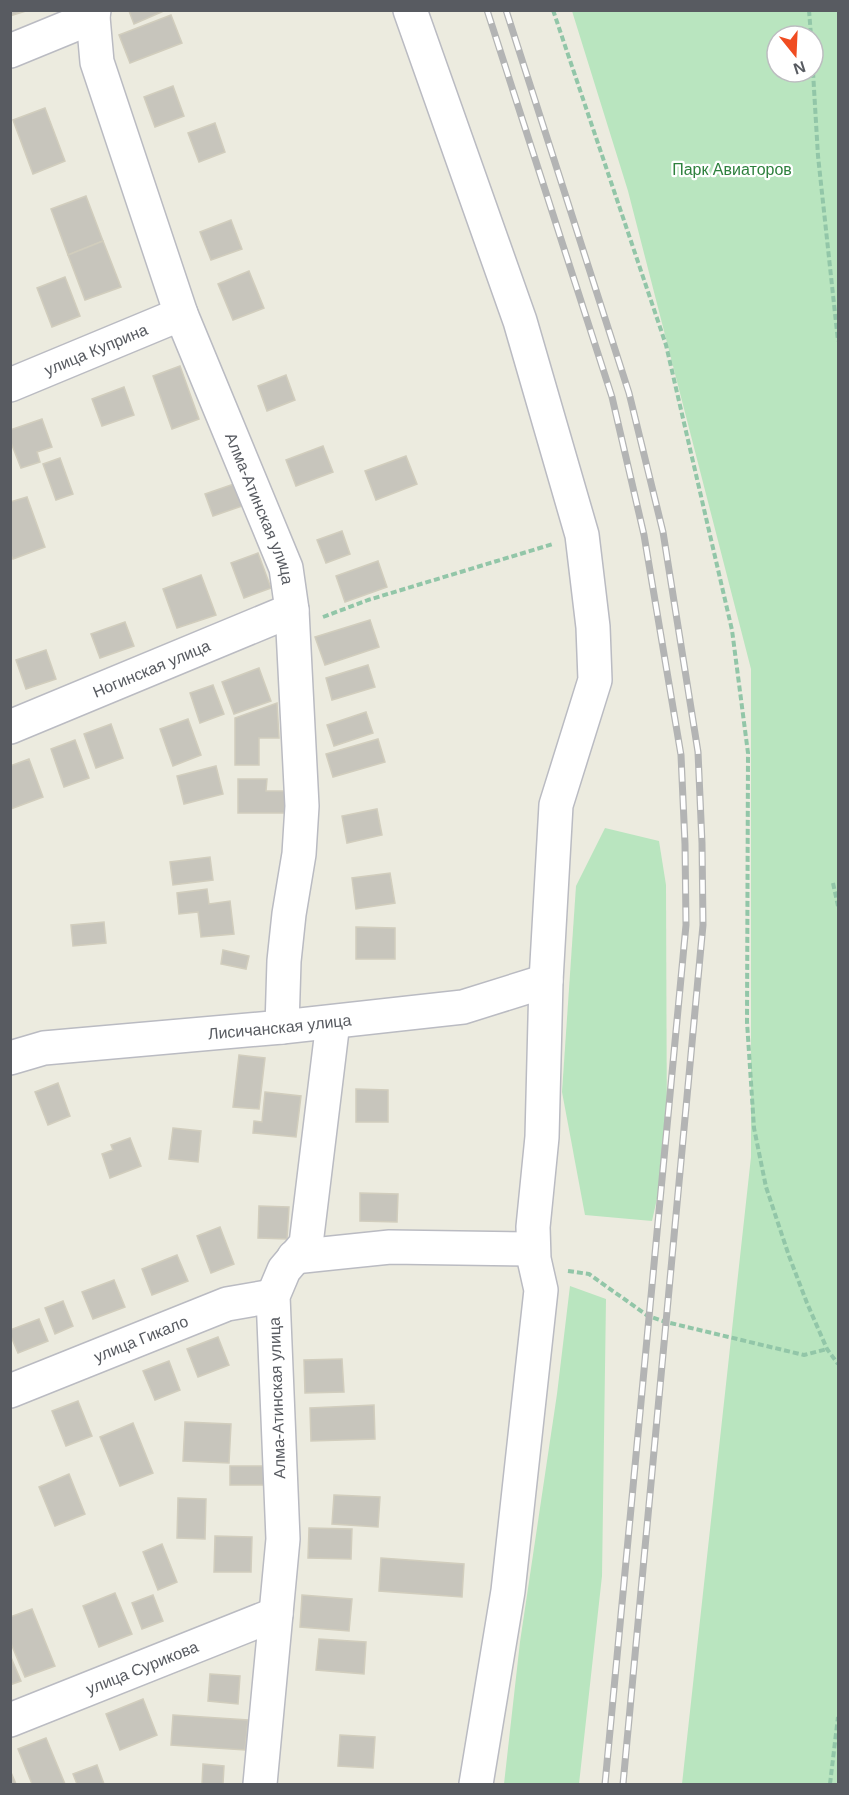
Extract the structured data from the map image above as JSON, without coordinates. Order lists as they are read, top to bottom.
{
  "streets": {
    "street": [
      "улица Куприна",
      "Алма-Атинская улица",
      "Ногинская улица",
      "Лисичанская улица",
      "улица Гикало",
      "улица Сурикова"
    ]
  },
  "crossings": [
    ["улица Куприна", "Алма-Атинская улица"],
    ["Алма-Атинская улица", "Ногинская улица"],
    ["Алма-Атинская улица", "Лисичанская улица"],
    ["Алма-Атинская улица", "улица Гикало"],
    ["Алма-Атинская улица", "улица Сурикова"]
  ],
  "parks": ["Парк Авиаторов"],
  "north": "bottom"
}
